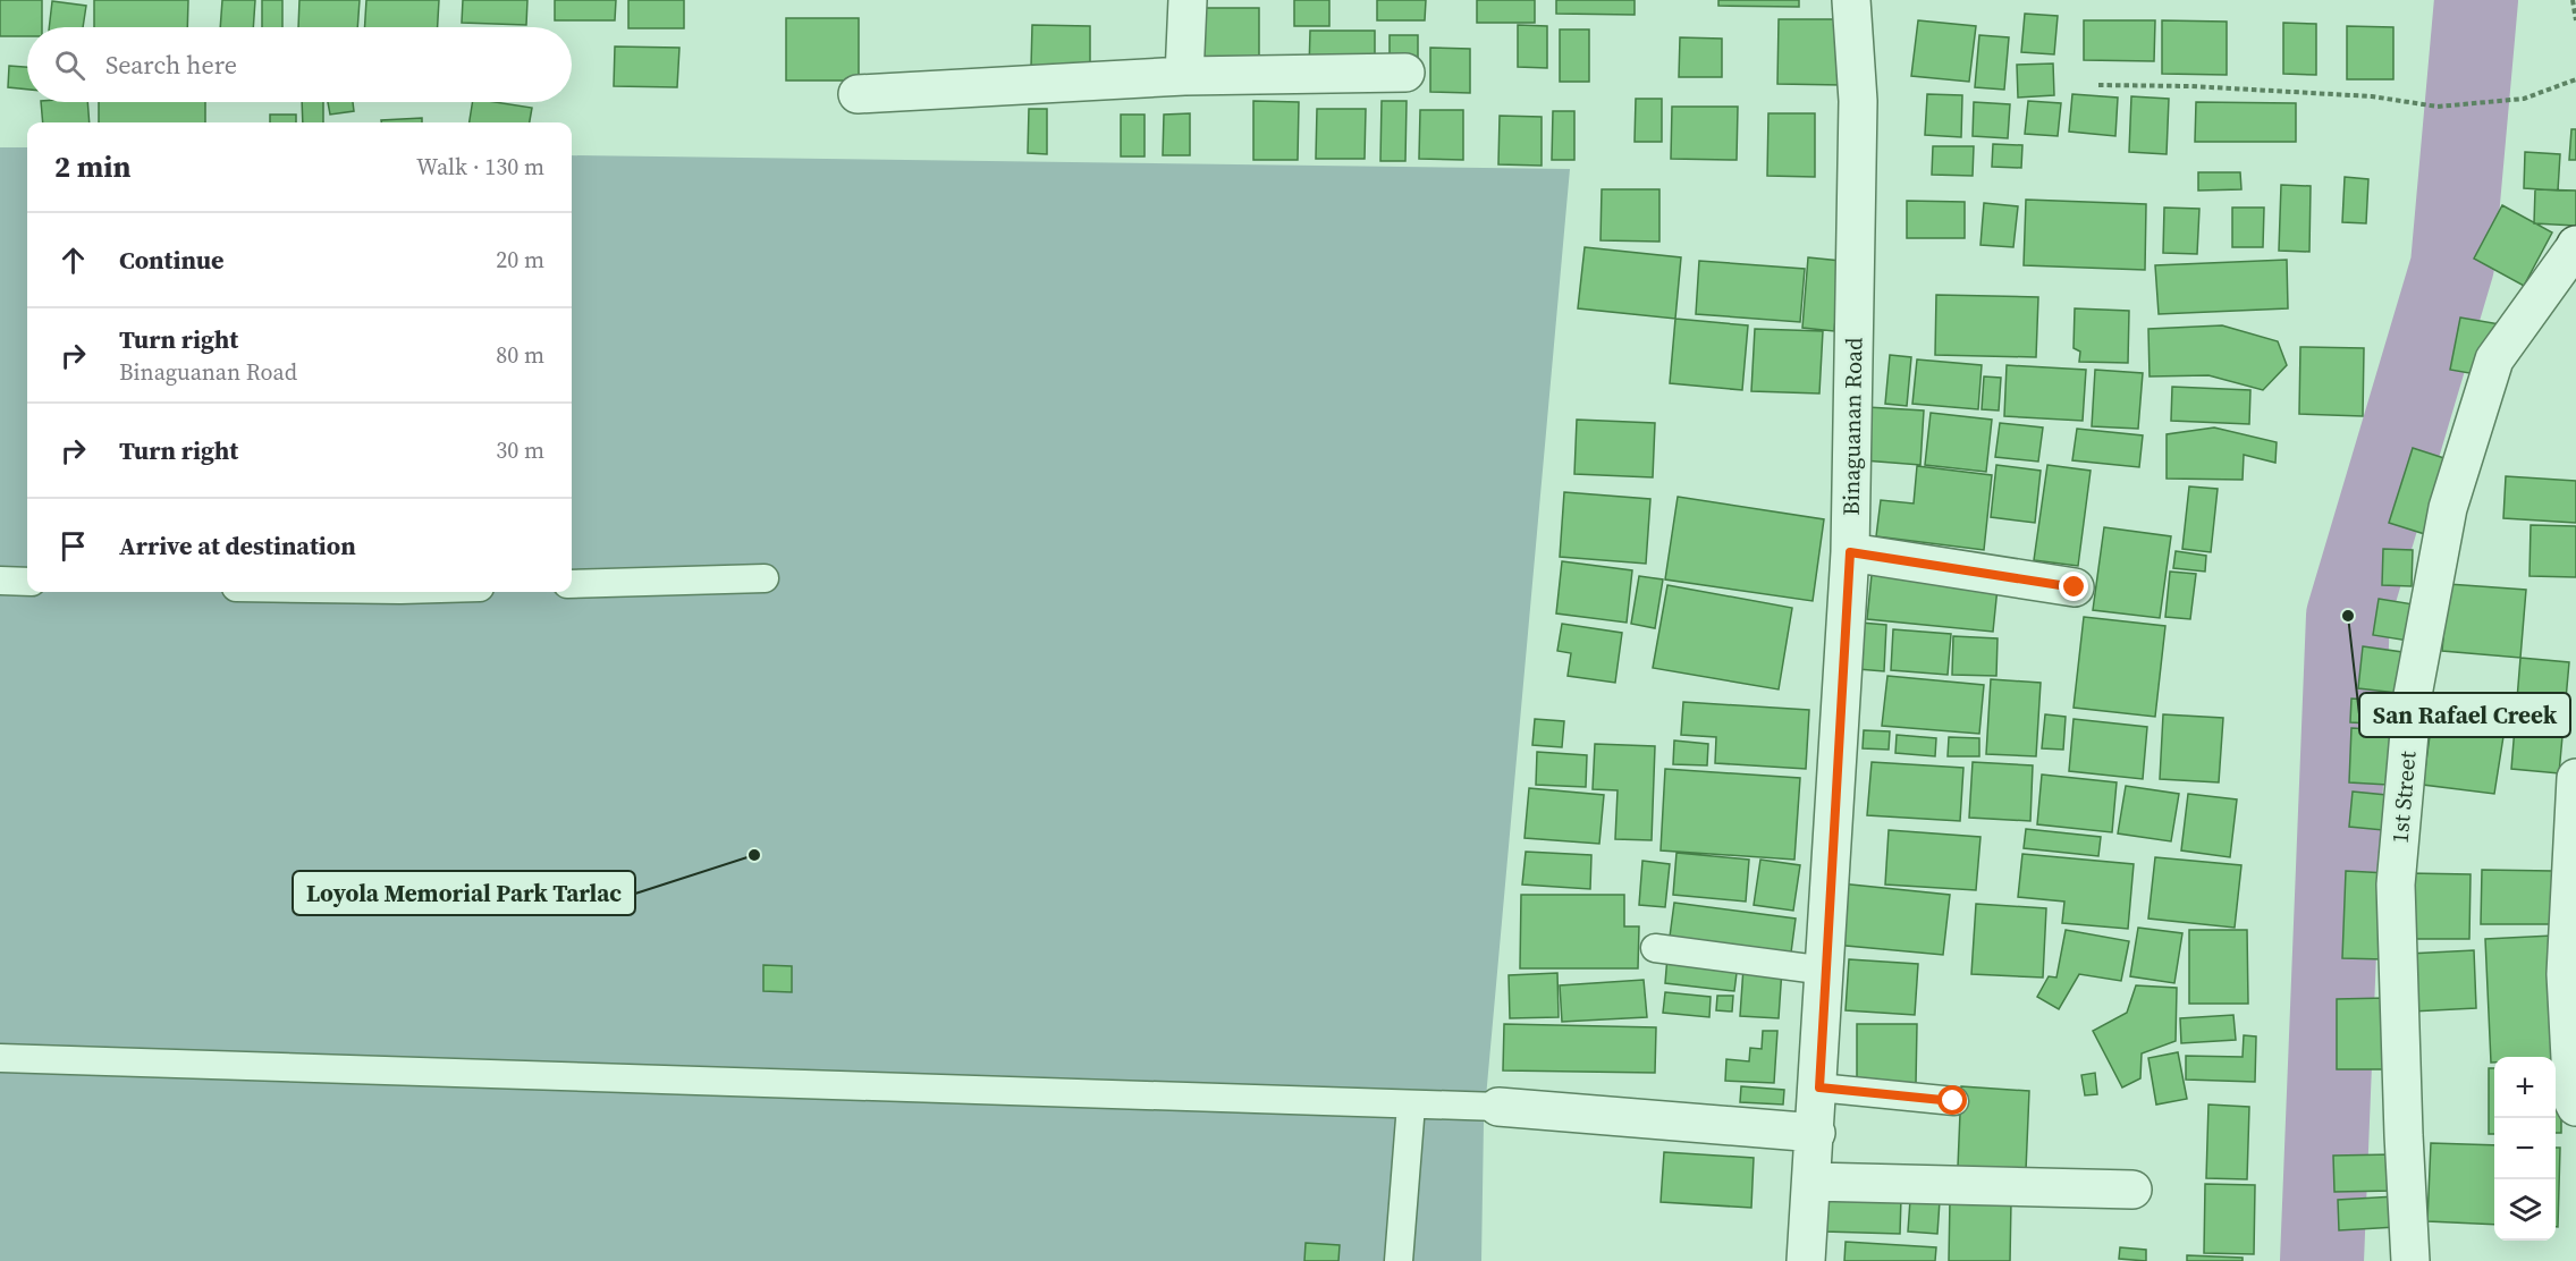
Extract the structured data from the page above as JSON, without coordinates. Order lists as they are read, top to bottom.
{
  "streets": {
    "street": ["Binaguanan Road", "1st Street"]
  },
  "places": ["San Rafael Creek", "Loyola Memorial Park Tarlac"],
  "page": {
    "search": "Search here",
    "heading": ["2 min", "Walk · 130 m"],
    "list": [
      ["Continue", "20 m"],
      ["Turn right", "Binaguanan Road", "80 m"],
      ["Turn right", "30 m"],
      "Arrive at destination"
    ],
    "map_buttons": ["+", "−"]
  }
}
